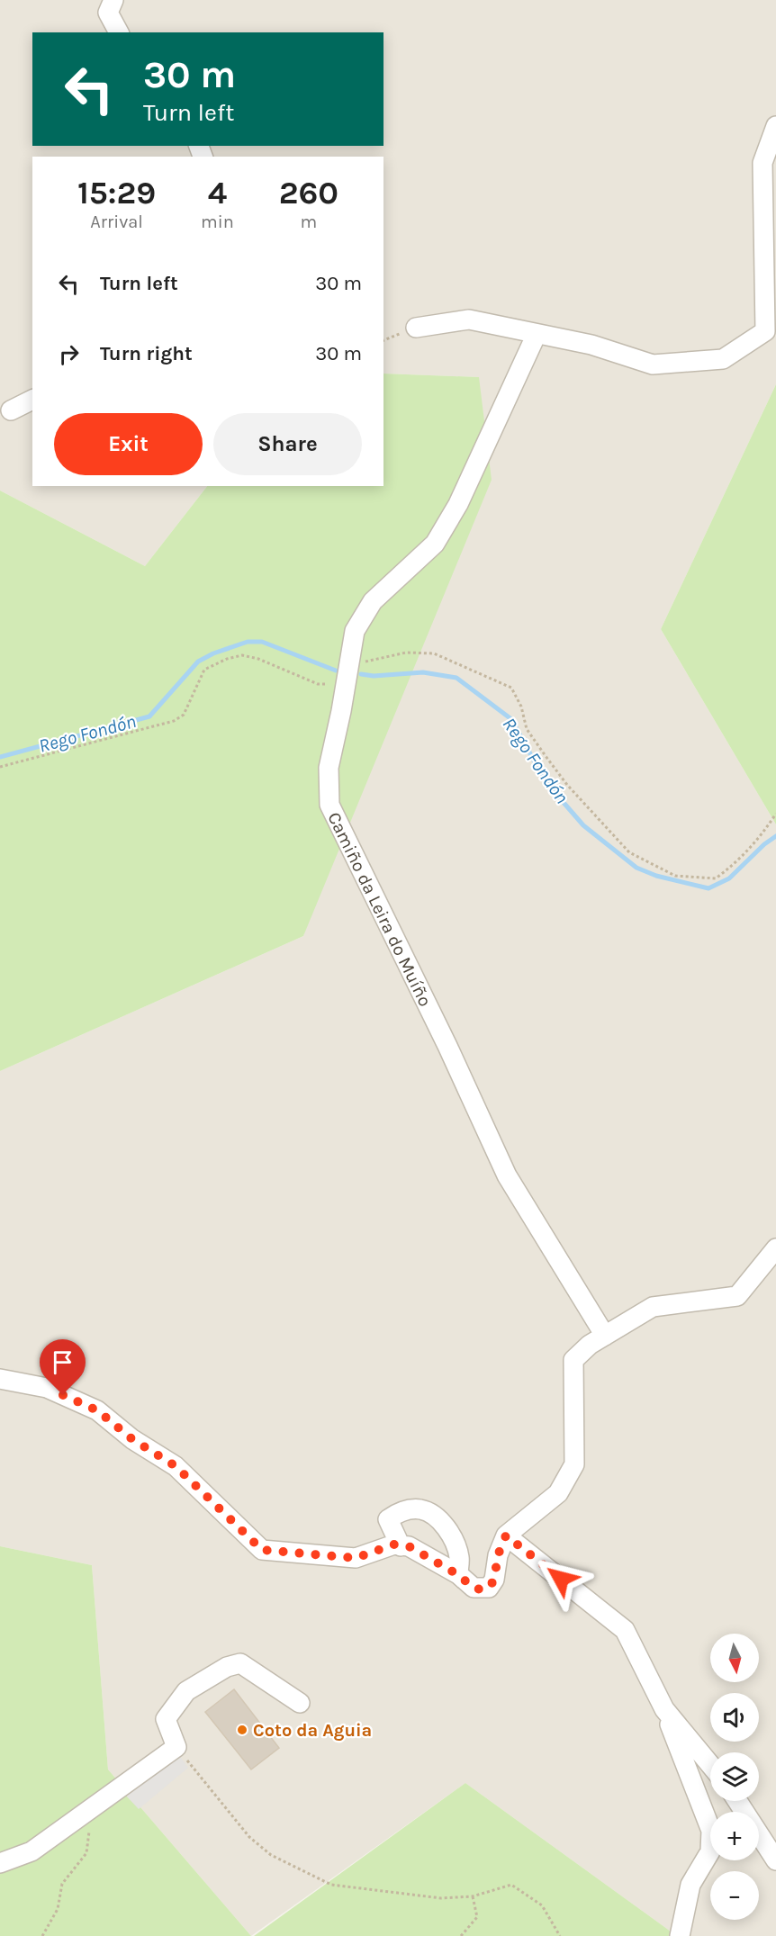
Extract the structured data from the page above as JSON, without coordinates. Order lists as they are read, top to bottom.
{
  "streets": {
    "street": ["Camiño da Leira do Muíño"]
  },
  "water": ["Rego Fondón"],
  "places": ["Coto da Aguia"],
  "north": "bottom",
  "page": {
    "turn": ["30 m", "Turn left"],
    "eta": [
      "15:29",
      "Arrival",
      "4",
      "min",
      "260",
      "m"
    ],
    "list": [
      {
        "name": "Turn left",
        "value": "30 m"
      },
      {
        "name": "Turn right",
        "value": "30 m"
      }
    ],
    "buttons": ["Exit", "Share"],
    "map_buttons": ["+", "−"]
  }
}
